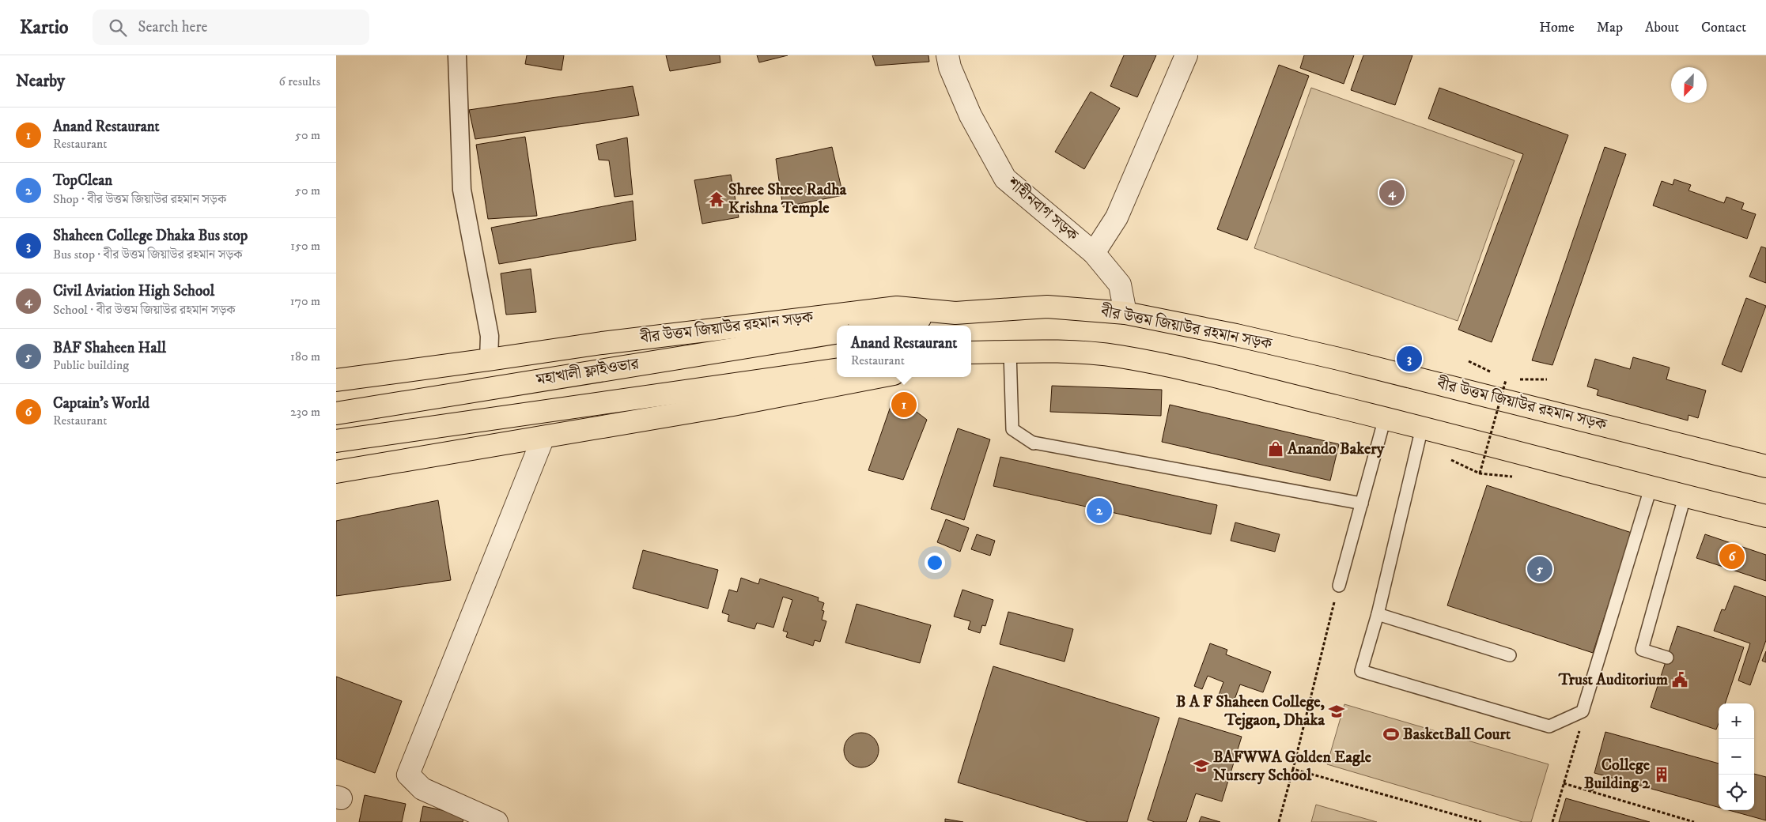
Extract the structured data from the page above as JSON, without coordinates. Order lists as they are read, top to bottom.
{
  "streets": {
    "highway": ["বীর উত্তম জিয়াউর রহমান সড়ক", "মহাখালী ফ্লাইওভার"],
    "street": ["শাহীনবাগ সড়ক"]
  },
  "crossings": [
    ["শাহীনবাগ সড়ক", "বীর উত্তম জিয়াউর রহমান সড়ক"]
  ],
  "places": {
    "temple": ["Shree Shree Radha Krishna Temple"],
    "shop": ["Anando Bakery"],
    "public building": ["Trust Auditorium"],
    "school or university": ["B A F Shaheen College, Tejgaon, Dhaka", "BAFWWA Golden Eagle Nursery School"],
    "sports": ["BasketBall Court"],
    "building": ["College Building 2"]
  },
  "north": "bottom left",
  "page": {
    "header": "Kartio",
    "search": "Search here",
    "nav": [
      "Home",
      "Map",
      "About",
      "Contact"
    ],
    "heading": ["Nearby", "6 results"],
    "list": [
      {
        "mark": "1",
        "name": "Anand Restaurant",
        "note": "Restaurant",
        "value": "50 m"
      },
      {
        "mark": "2",
        "name": "TopClean",
        "note": "Shop · বীর উত্তম জিয়াউর রহমান সড়ক",
        "value": "50 m"
      },
      {
        "mark": "3",
        "name": "Shaheen College Dhaka Bus stop",
        "note": "Bus stop · বীর উত্তম জিয়াউর রহমান সড়ক",
        "value": "150 m"
      },
      {
        "mark": "4",
        "name": "Civil Aviation High School",
        "note": "School · বীর উত্তম জিয়াউর রহমান সড়ক",
        "value": "170 m"
      },
      {
        "mark": "5",
        "name": "BAF Shaheen Hall",
        "note": "Public building",
        "value": "180 m"
      },
      {
        "mark": "6",
        "name": "Captain's World",
        "note": "Restaurant",
        "value": "230 m"
      }
    ],
    "pins": [
      "4",
      "3",
      "1",
      "2",
      "6",
      "5"
    ],
    "popup": ["Anand Restaurant", "Restaurant"],
    "map_buttons": ["+", "−"]
  }
}
